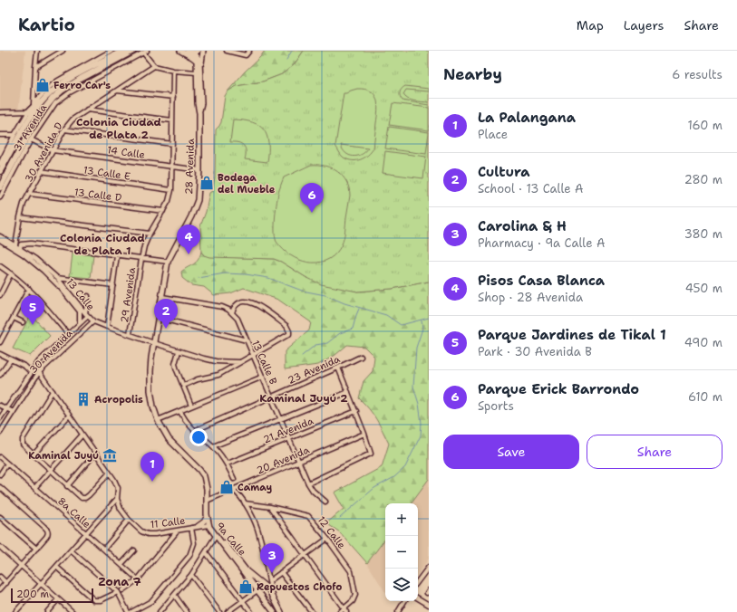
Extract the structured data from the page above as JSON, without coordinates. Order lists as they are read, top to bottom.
{
  "streets": {
    "main road": ["28 Avenida", "9a Calle"],
    "street": [
      "31 Avenida",
      "30 Avenida D",
      "14 Calle",
      "13 Calle E",
      "13 Calle D",
      "13 Calle",
      "29 Avenida",
      "30 Avenida",
      "13 Calle B",
      "23 Avenida",
      "21 Avenida",
      "20 Avenida",
      "8a Calle",
      "11 Calle",
      "12 Calle"
    ]
  },
  "crossings": [
    ["31 Avenida", "14 Calle"],
    ["30 Avenida D", "14 Calle"],
    ["30 Avenida D", "13 Calle E"],
    ["30 Avenida D", "13 Calle D"],
    ["30 Avenida D", "13 Calle"],
    ["14 Calle", "28 Avenida"],
    ["14 Calle", "29 Avenida"],
    ["28 Avenida", "13 Calle"],
    ["28 Avenida", "20 Avenida"],
    ["28 Avenida", "11 Calle"],
    ["28 Avenida", "9a Calle"],
    ["13 Calle E", "29 Avenida"],
    ["13 Calle D", "29 Avenida"],
    ["13 Calle", "29 Avenida"],
    ["13 Calle", "30 Avenida"],
    ["30 Avenida", "11 Calle"],
    ["13 Calle B", "23 Avenida"],
    ["13 Calle B", "21 Avenida"],
    ["13 Calle B", "20 Avenida"],
    ["11 Calle", "9a Calle"]
  ],
  "districts": [
    "Colonia Ciudad de Plata 2",
    "Colonia Ciudad de Plata 1",
    "Kaminal Juyú 2",
    "Zona 7"
  ],
  "places": {
    "shop": [
      "Ferro Car's",
      "Bodega del Mueble",
      "Camay",
      "Repuestos Chofo"
    ],
    "building": ["Acropolis"],
    "museum": ["Kaminal Juyú"]
  },
  "scale_bar": "200 m",
  "page": {
    "header": "Kartio",
    "nav": ["Map", "Layers", "Share"],
    "heading": ["Nearby", "6 results"],
    "list": [
      {
        "mark": "1",
        "name": "La Palangana",
        "note": "Place",
        "value": "160 m"
      },
      {
        "mark": "2",
        "name": "Cultura",
        "note": "School · 13 Calle A",
        "value": "280 m"
      },
      {
        "mark": "3",
        "name": "Carolina & H",
        "note": "Pharmacy · 9a Calle A",
        "value": "380 m"
      },
      {
        "mark": "4",
        "name": "Pisos Casa Blanca",
        "note": "Shop · 28 Avenida",
        "value": "450 m"
      },
      {
        "mark": "5",
        "name": "Parque Jardines de Tikal 1",
        "note": "Park · 30 Avenida B",
        "value": "490 m"
      },
      {
        "mark": "6",
        "name": "Parque Erick Barrondo",
        "note": "Sports",
        "value": "610 m"
      }
    ],
    "pins": [
      "6",
      "4",
      "5",
      "2",
      "1",
      "3"
    ],
    "buttons": ["Save", "Share"],
    "map_buttons": ["+", "−"],
    "scale": "200 m"
  }
}
